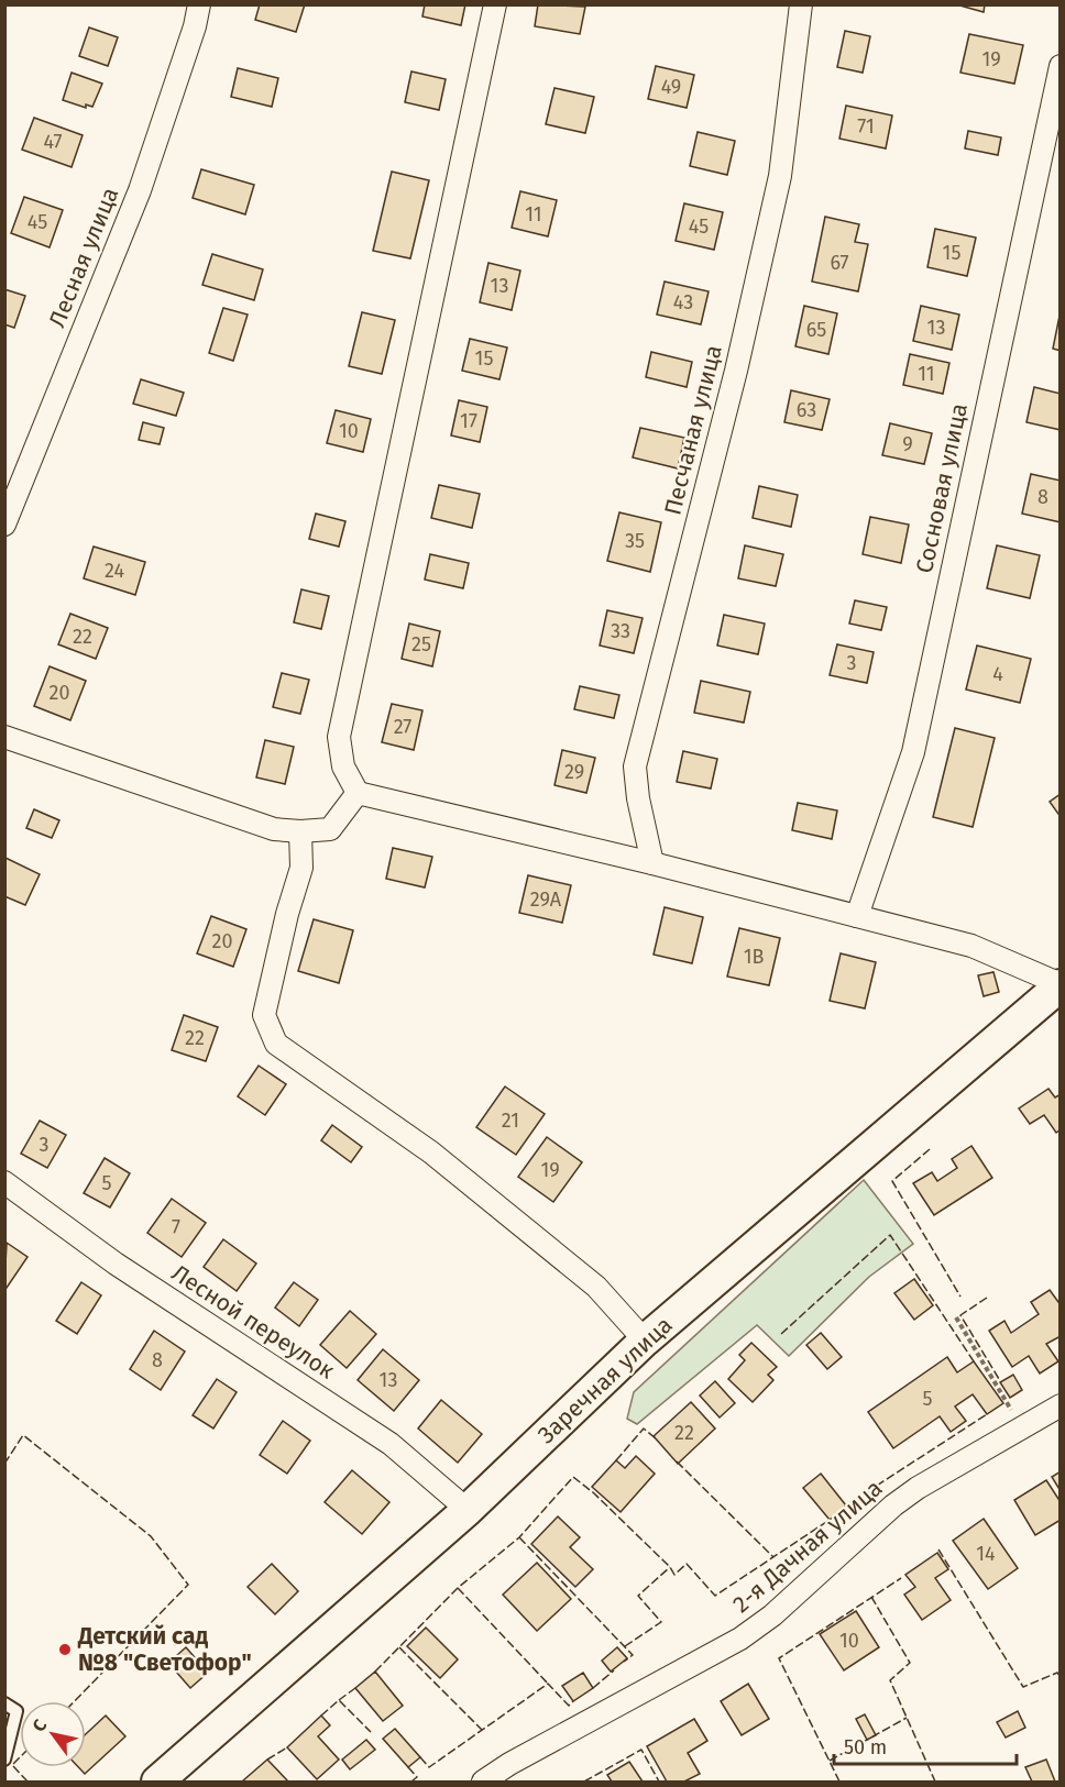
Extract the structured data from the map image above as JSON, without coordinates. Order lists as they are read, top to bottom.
{
  "streets": {
    "main road": ["Заречная улица"],
    "street": [
      "Лесная улица",
      "Песчаная улица",
      "Сосновая улица",
      "Лесной переулок",
      "2-я Дачная улица"
    ]
  },
  "crossings": [
    ["Лесной переулок", "Заречная улица"]
  ],
  "places": ["Детский сад №8 \"Светофор\""],
  "house_numbers": [
    "19",
    "49",
    "71",
    "47",
    "11",
    "45",
    "45",
    "15",
    "67",
    "13",
    "43",
    "13",
    "65",
    "15",
    "11",
    "63",
    "17",
    "10",
    "9",
    "8",
    "35",
    "24",
    "33",
    "22",
    "25",
    "3",
    "4",
    "20",
    "27",
    "29",
    "29А",
    "20",
    "1В",
    "22",
    "21",
    "3",
    "19",
    "5",
    "7",
    "8",
    "13",
    "5",
    "22",
    "14",
    "10"
  ],
  "scale_bar": "50 m",
  "north": "top left"
}
